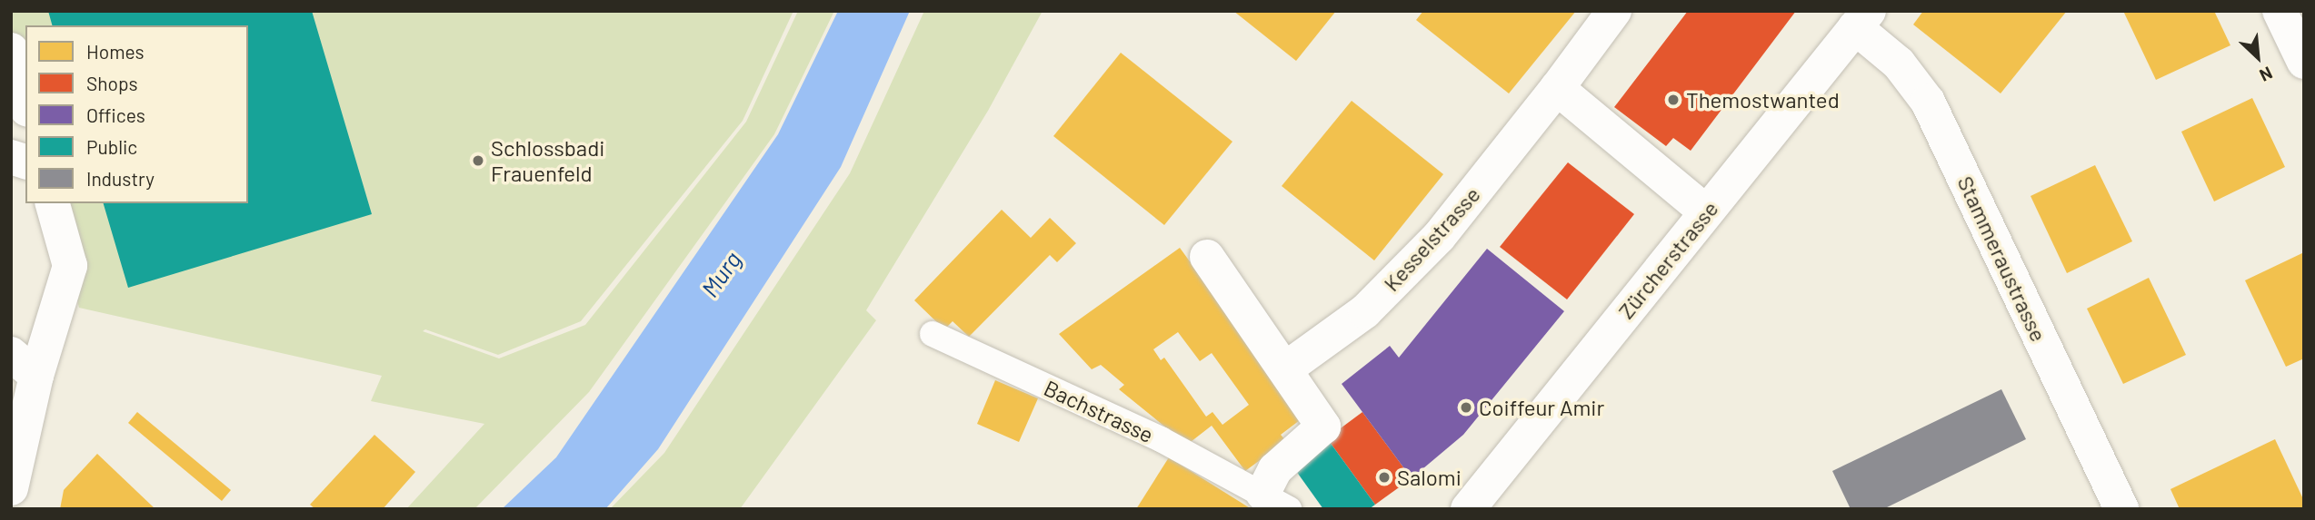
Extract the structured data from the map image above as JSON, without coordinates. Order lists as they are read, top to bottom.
{
  "streets": {
    "street": [
      "Kesselstrasse",
      "Stammeraustrasse",
      "Zürcherstrasse",
      "Bachstrasse"
    ]
  },
  "crossings": [
    ["Kesselstrasse", "Bachstrasse"],
    ["Stammeraustrasse", "Zürcherstrasse"]
  ],
  "water": ["Murg"],
  "places": [
    "Themostwanted",
    "Schlossbadi Frauenfeld",
    "Coiffeur Amir",
    "Salomi"
  ],
  "legend": [
    "Homes",
    "Shops",
    "Offices",
    "Public",
    "Industry"
  ],
  "north": "bottom right"
}
